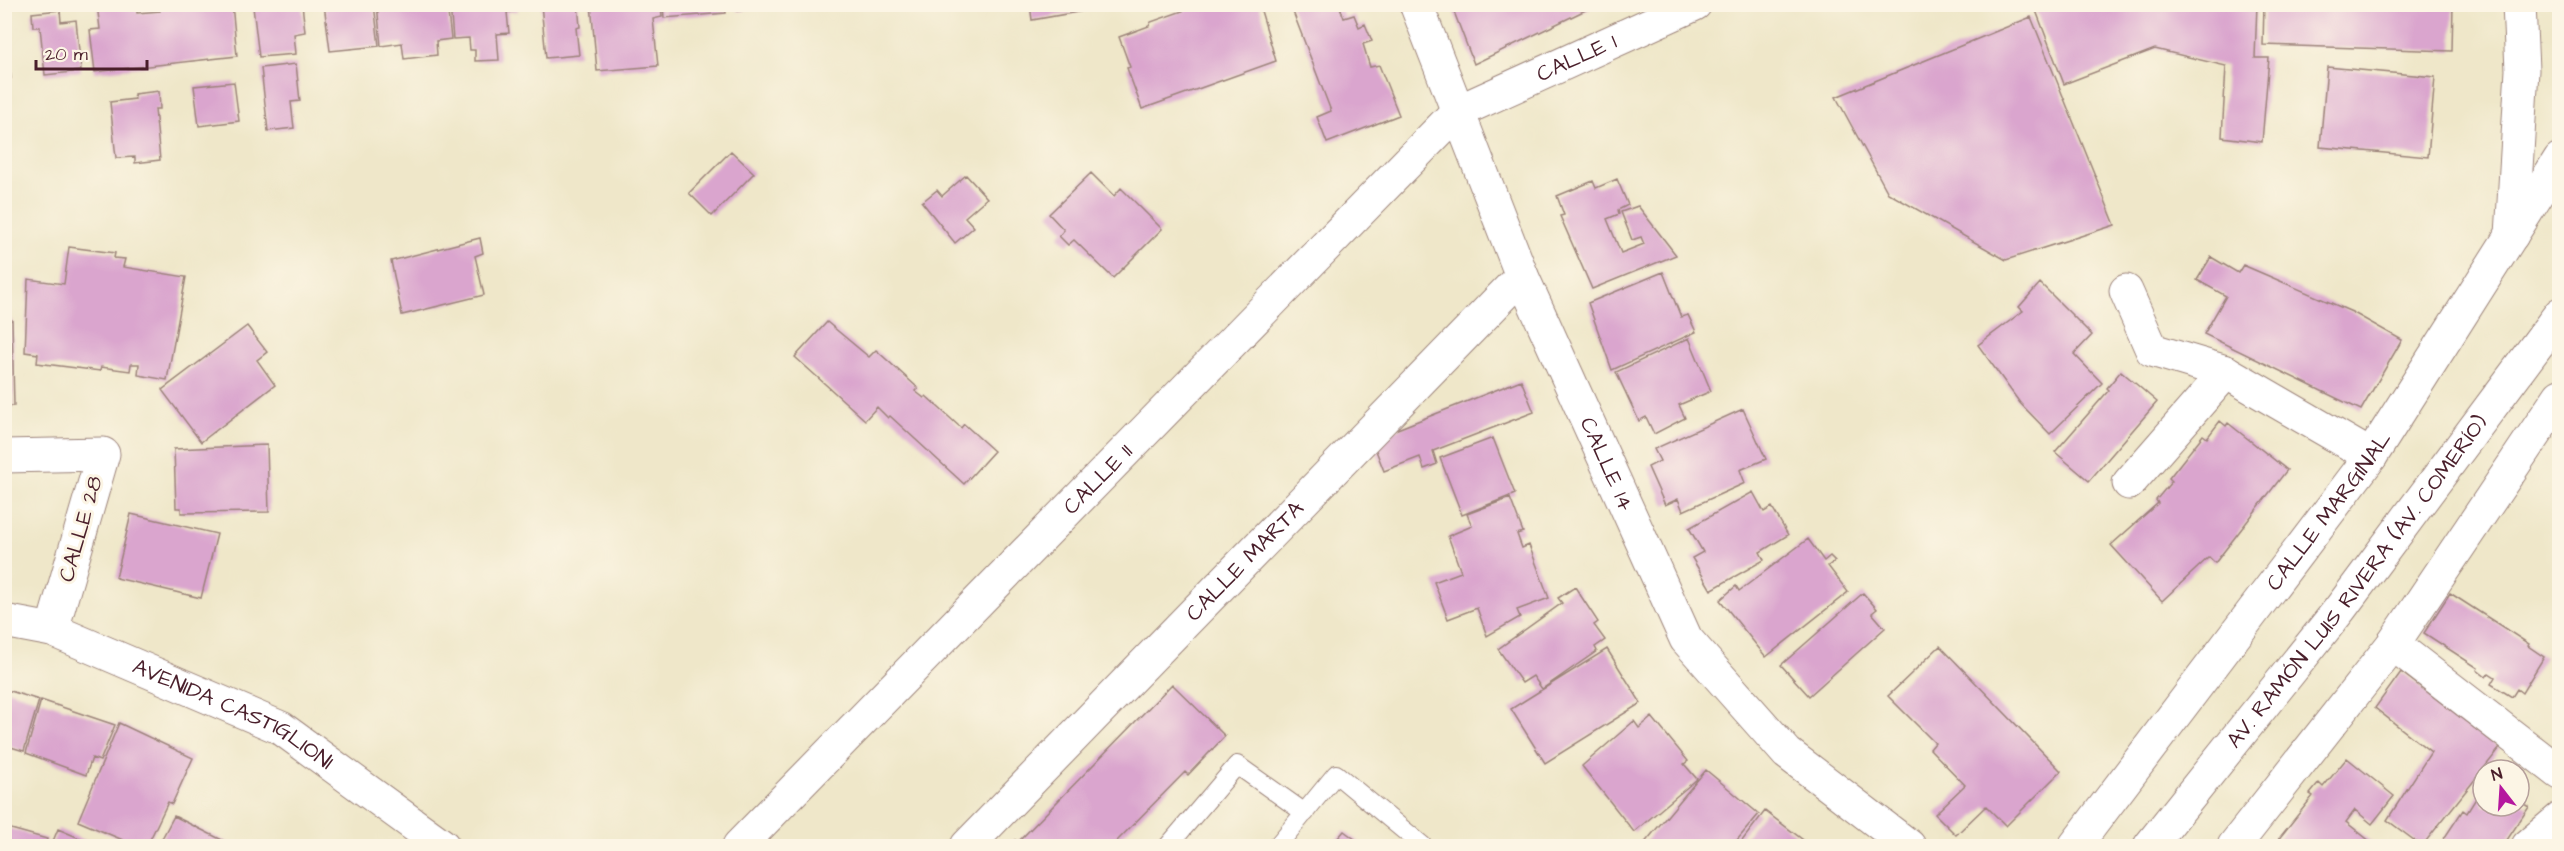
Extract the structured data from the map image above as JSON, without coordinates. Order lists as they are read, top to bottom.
{
  "streets": {
    "street": [
      "CALLE 1",
      "CALLE 14",
      "CALLE 11",
      "CALLE MARGINAL",
      "CALLE 28",
      "CALLE MARTA",
      "AV. RAMÓN LUIS RIVERA (AV. COMERÍO)",
      "AVENIDA CASTIGLIONI"
    ]
  },
  "crossings": [
    ["CALLE 1", "CALLE 14"],
    ["CALLE 1", "CALLE 11"],
    ["CALLE 14", "CALLE 11"],
    ["CALLE 14", "CALLE MARTA"],
    ["CALLE 28", "AVENIDA CASTIGLIONI"]
  ],
  "scale_bar": "20 m",
  "north": "top"
}
